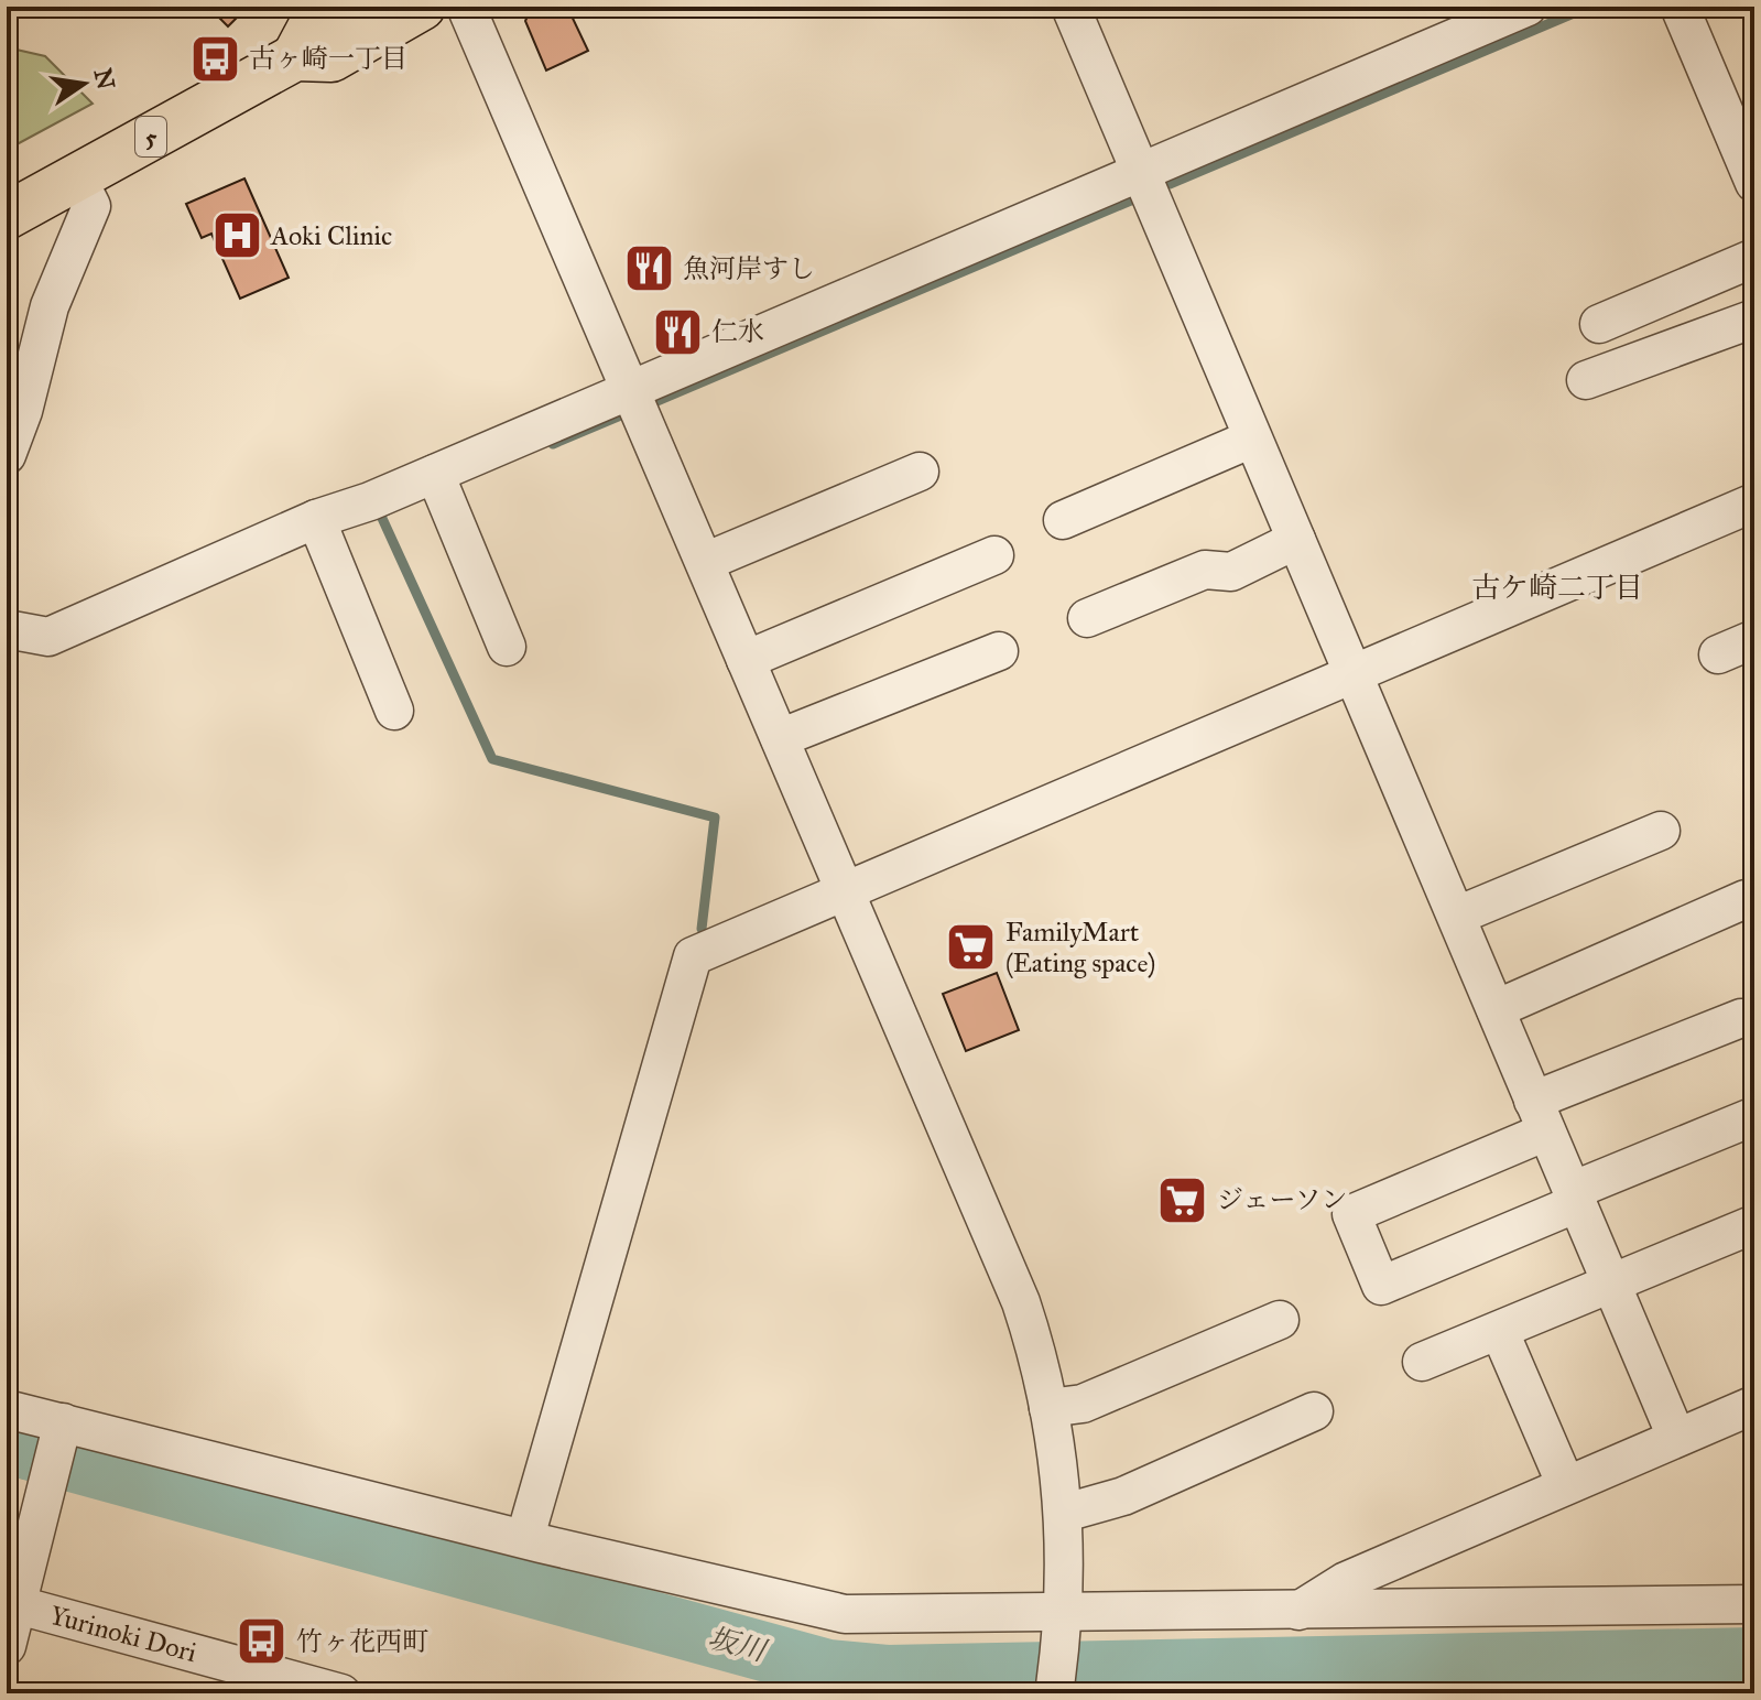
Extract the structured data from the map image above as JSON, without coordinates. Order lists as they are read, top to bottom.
{
  "streets": {
    "main road": ["5"],
    "street": ["Yurinoki Dori"]
  },
  "districts": ["古ケ崎二丁目"],
  "water": ["坂川"],
  "places": {
    "bus stop": ["古ヶ崎一丁目", "竹ヶ花西町"],
    "hospital": ["Aoki Clinic"],
    "restaurant": ["魚河岸すし", "仁水"],
    "supermarket": ["FamilyMart (Eating space)", "ジェーソン"]
  },
  "north": "right"
}
